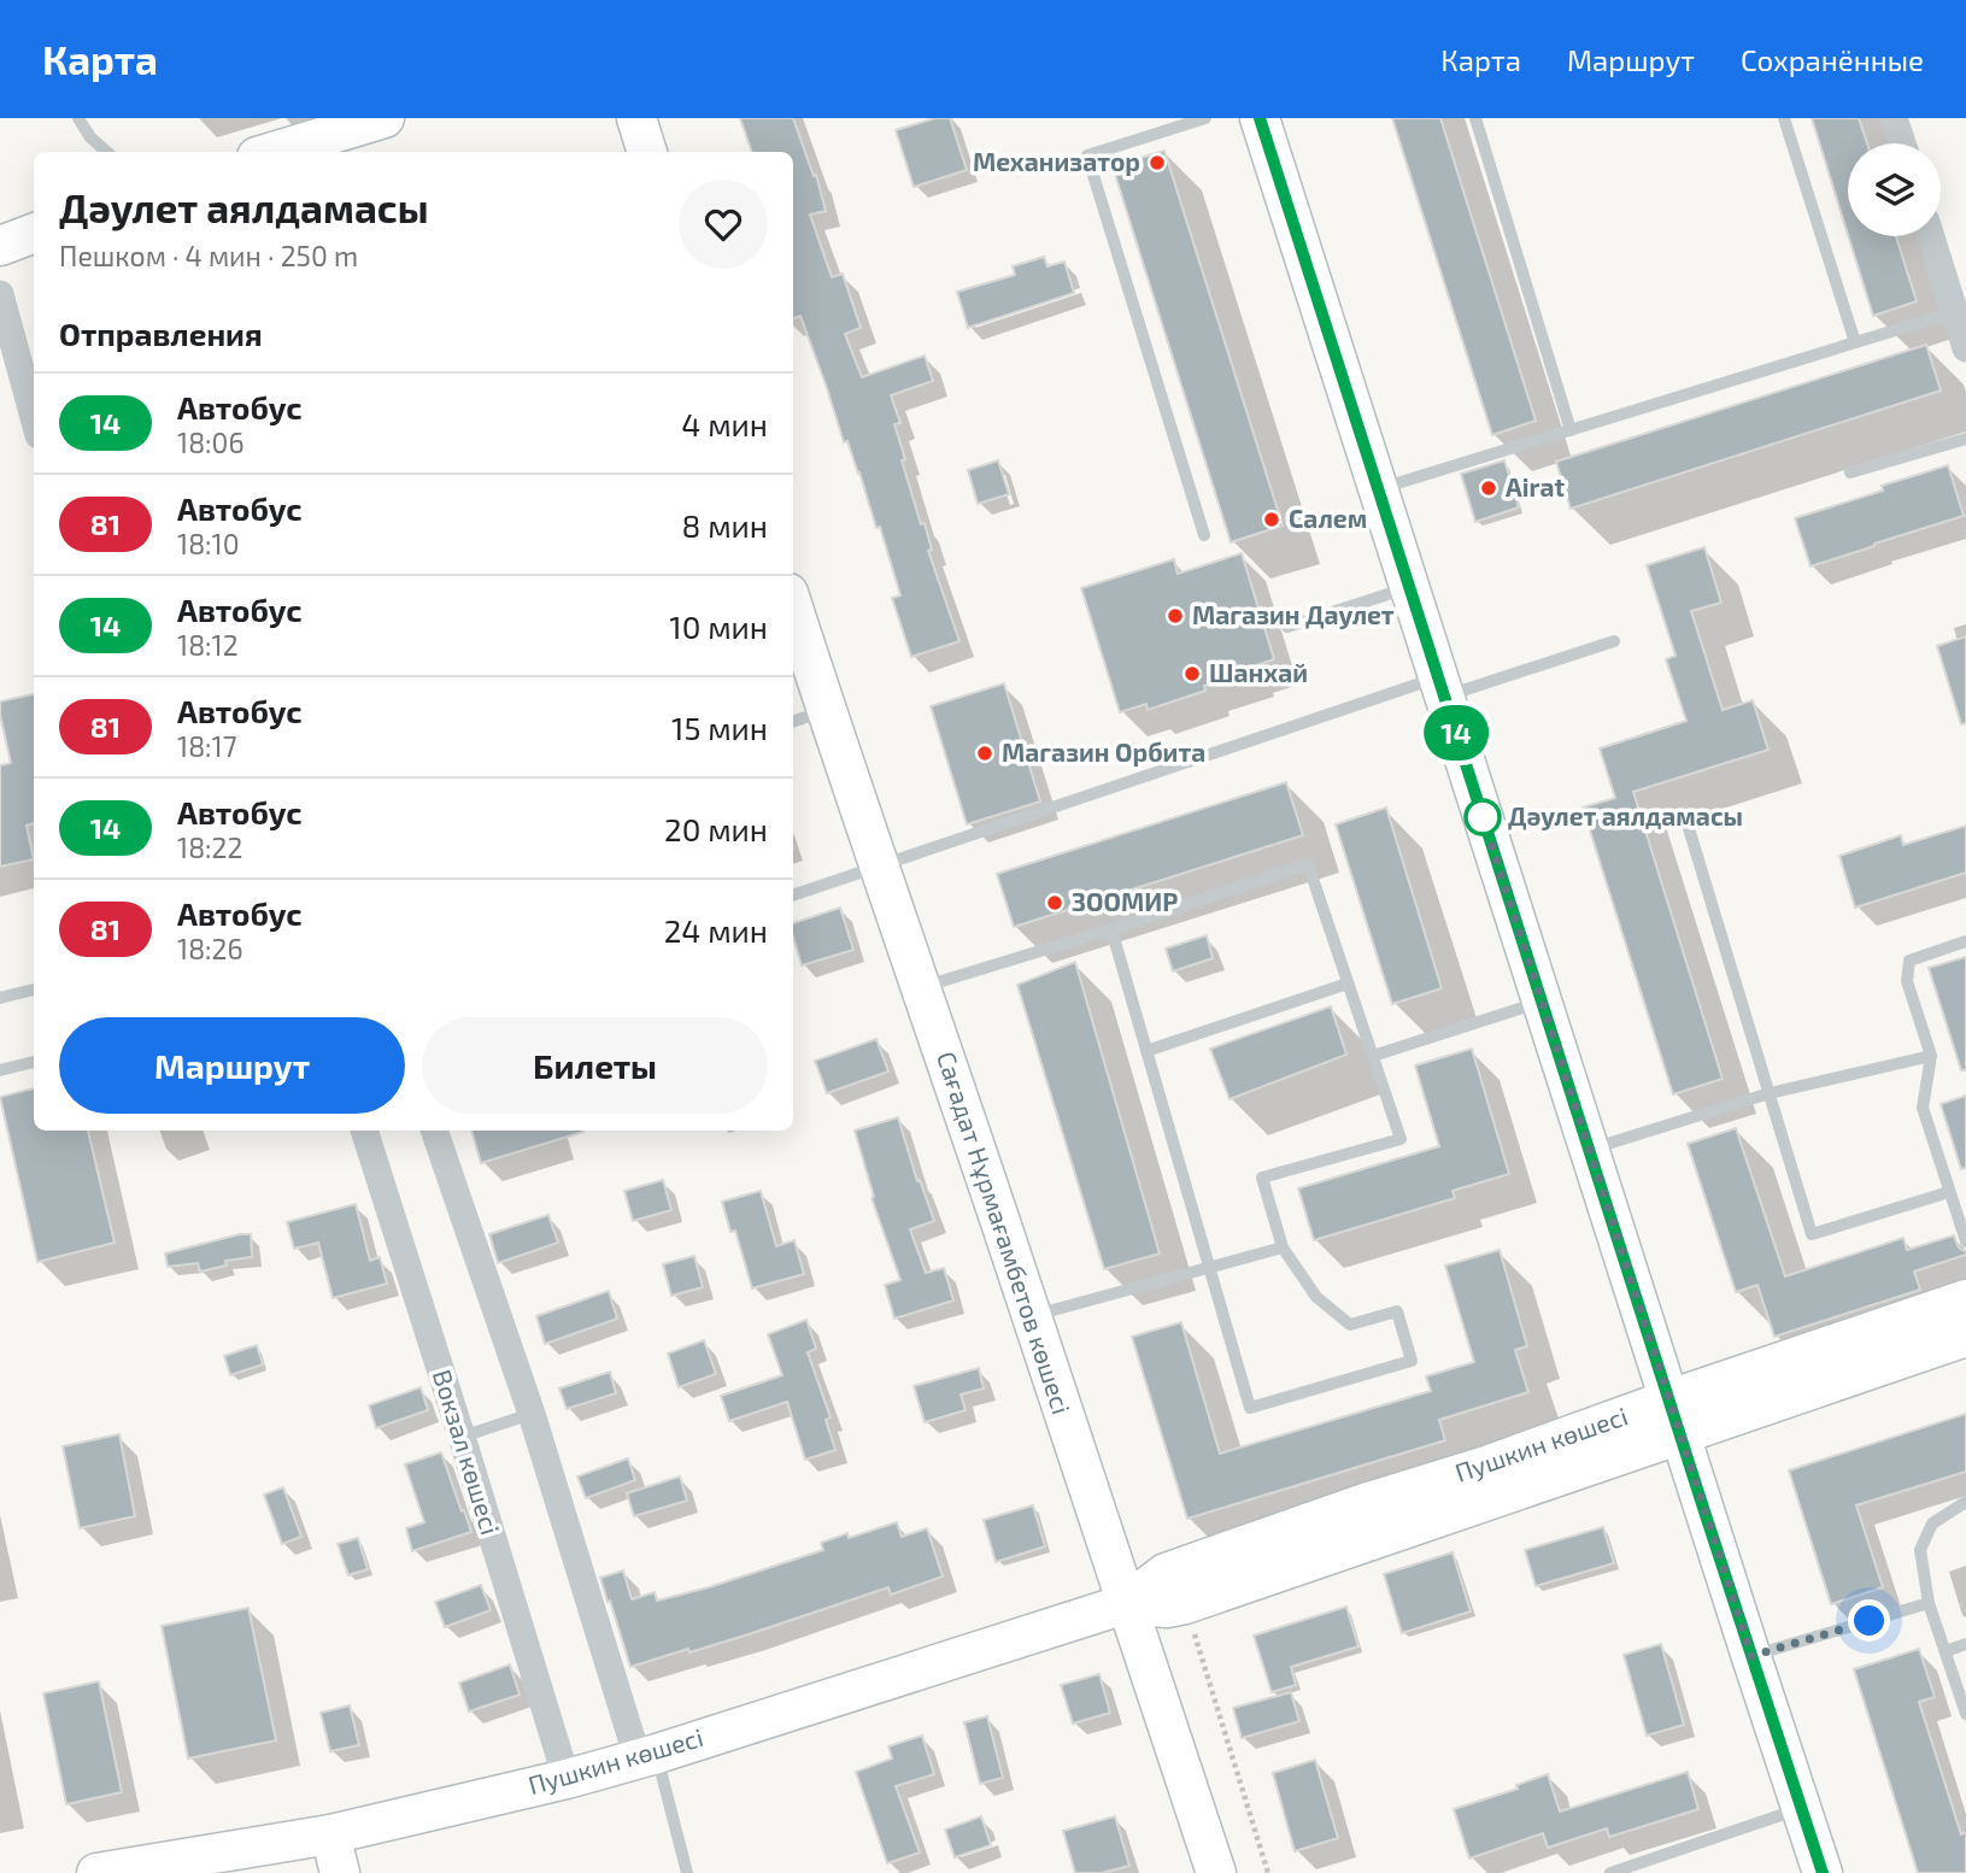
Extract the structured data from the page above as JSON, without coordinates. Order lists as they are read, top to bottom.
{
  "streets": {
    "street": ["Сағадат Нұрмағамбетов көшесі", "Пушкин көшесі", "Вокзал көшесі"]
  },
  "crossings": [
    ["Сағадат Нұрмағамбетов көшесі", "Пушкин көшесі"],
    ["Пушкин көшесі", "Вокзал көшесі"]
  ],
  "places": [
    "Механизатор",
    "Airat",
    "Салем",
    "Магазин Даулет",
    "Шанхай",
    "Магазин Орбита",
    "Дәулет аялдамасы",
    "ЗООМИР"
  ],
  "lines": ["bus line 14"],
  "page": {
    "header": "Карта",
    "nav": ["Карта", "Маршрут", "Сохранённые"],
    "on_map": "14",
    "heading": [
      ["Дәулет аялдамасы", "Пешком · 4 мин · 250 m"],
      "Отправления"
    ],
    "list": [
      {
        "mark": "14",
        "name": "Автобус",
        "note": "18:06",
        "value": "4 мин"
      },
      {
        "mark": "81",
        "name": "Автобус",
        "note": "18:10",
        "value": "8 мин"
      },
      {
        "mark": "14",
        "name": "Автобус",
        "note": "18:12",
        "value": "10 мин"
      },
      {
        "mark": "81",
        "name": "Автобус",
        "note": "18:17",
        "value": "15 мин"
      },
      {
        "mark": "14",
        "name": "Автобус",
        "note": "18:22",
        "value": "20 мин"
      },
      {
        "mark": "81",
        "name": "Автобус",
        "note": "18:26",
        "value": "24 мин"
      }
    ],
    "buttons": ["Маршрут", "Билеты"]
  }
}
